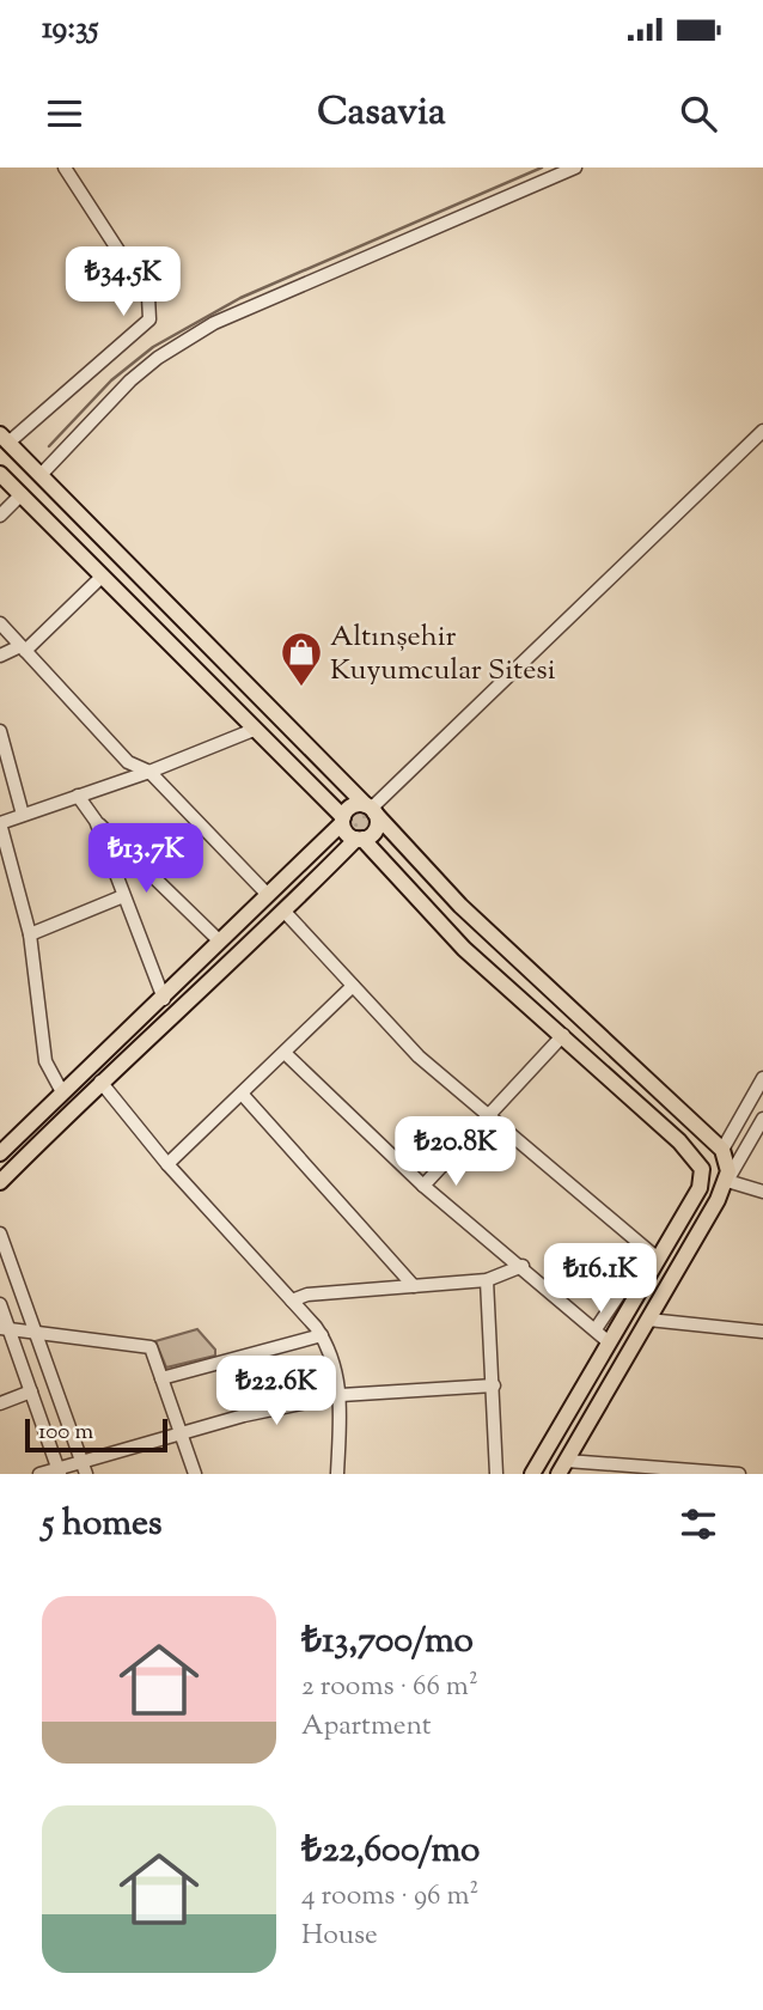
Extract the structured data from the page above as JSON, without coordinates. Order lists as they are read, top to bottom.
{
  "places": {
    "shop": ["Altınşehir Kuyumcular Sitesi"]
  },
  "scale_bar": "100 m",
  "page": {
    "status": "19:35",
    "header": "Casavia",
    "price": [
      "₺34.5K",
      "₺13.7K",
      "₺20.8K",
      "₺16.1K",
      "₺22.6K"
    ],
    "scale": "100 m",
    "heading": "5 homes",
    "list": [
      {
        "name": "₺13,700/mo",
        "note": "2 rooms · 66 m² · Apartment"
      },
      {
        "name": "₺22,600/mo",
        "note": "4 rooms · 96 m² · House"
      }
    ]
  }
}
